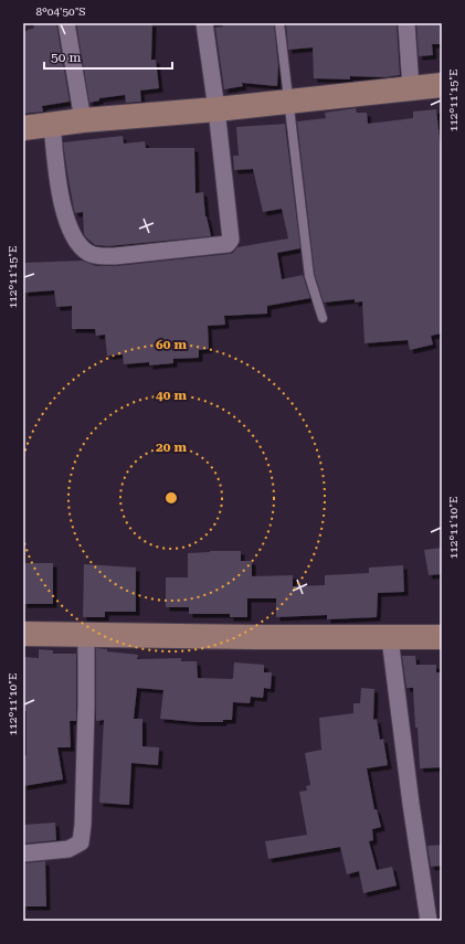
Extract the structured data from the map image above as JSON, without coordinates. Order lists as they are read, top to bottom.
{
  "scale_bar": "50 m",
  "coordinates": ["8°04'50\"S", "112°11'15\"E", "112°11'10\"E"],
  "rings": ["60 m", "40 m", "20 m"]
}
